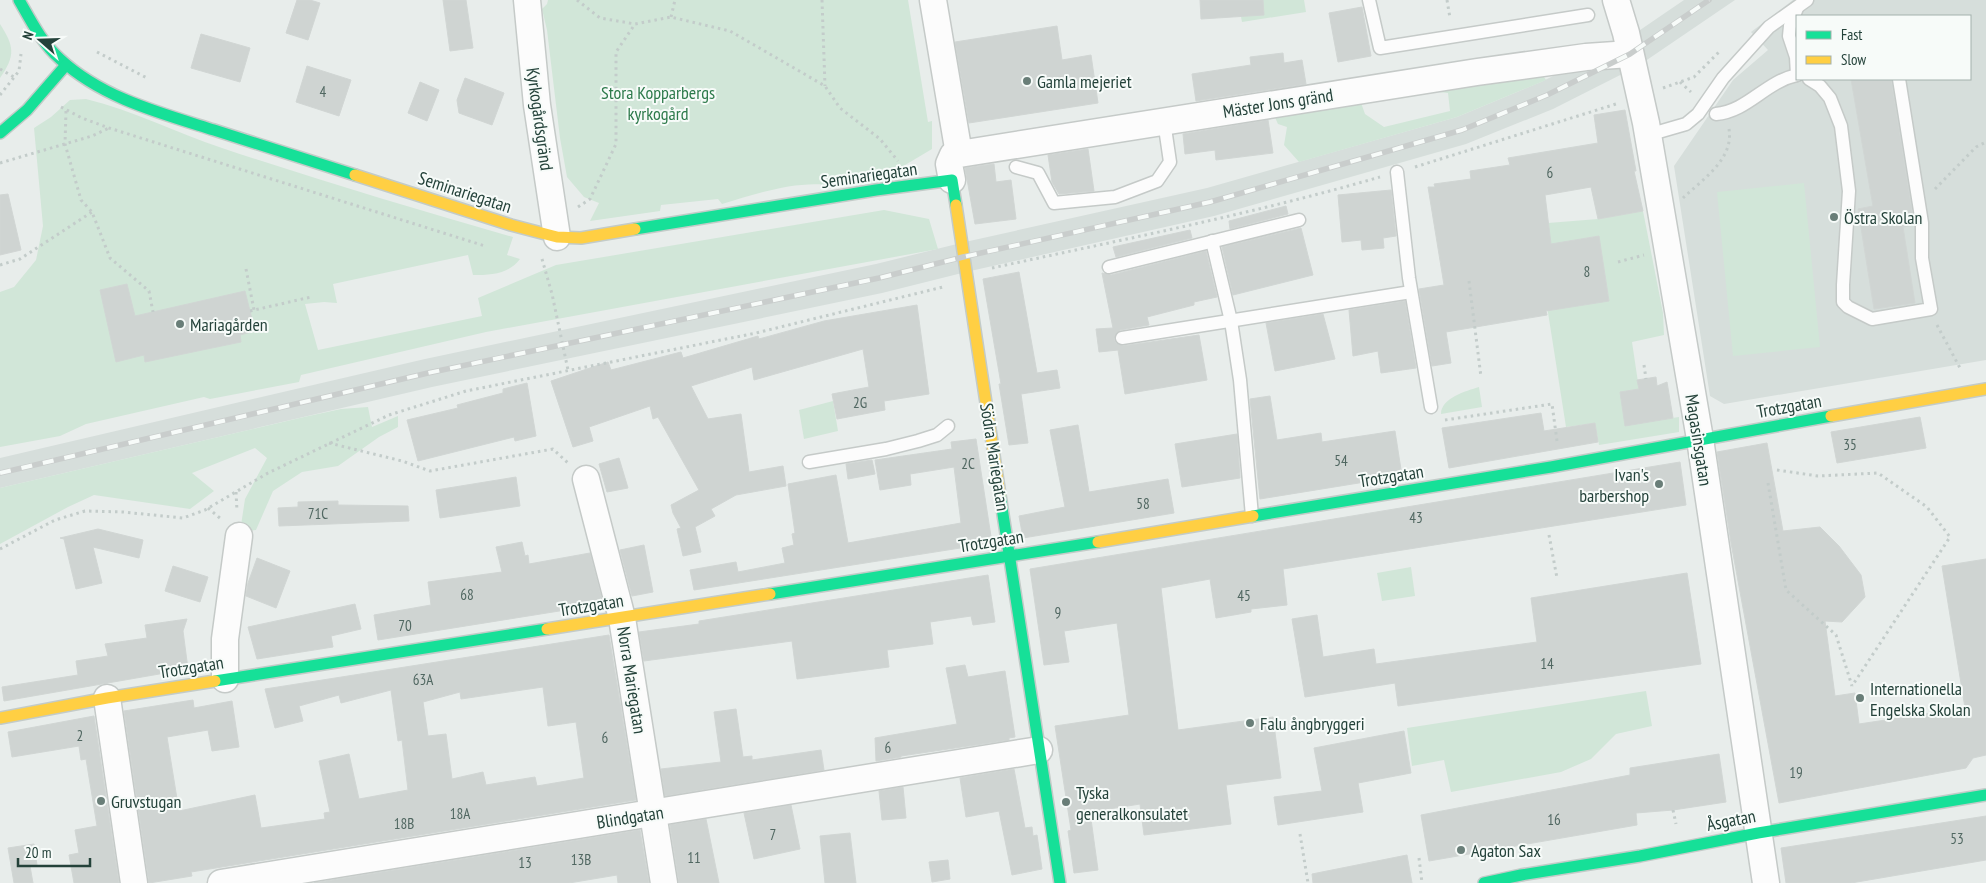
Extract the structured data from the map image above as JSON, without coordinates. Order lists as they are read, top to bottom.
{
  "streets": {
    "street": [
      "Mäster Jons gränd",
      "Kyrkogårdsgränd",
      "Seminariegatan",
      "Trotzgatan",
      "Magasinsgatan",
      "Södra Mariegatan",
      "Norra Mariegatan",
      "Blindgatan",
      "Åsgatan"
    ]
  },
  "crossings": [
    ["Mäster Jons gränd", "Magasinsgatan"],
    ["Kyrkogårdsgränd", "Seminariegatan"],
    ["Seminariegatan", "Södra Mariegatan"],
    ["Trotzgatan", "Magasinsgatan"],
    ["Trotzgatan", "Södra Mariegatan"],
    ["Trotzgatan", "Norra Mariegatan"],
    ["Magasinsgatan", "Åsgatan"],
    ["Södra Mariegatan", "Blindgatan"],
    ["Norra Mariegatan", "Blindgatan"]
  ],
  "parks": ["Stora Kopparbergs kyrkogård"],
  "places": [
    "Gamla mejeriet",
    "Östra Skolan",
    "Mariagården",
    "Ivan's barbershop",
    "Internationella Engelska Skolan",
    "Falu ångbryggeri",
    "Gruvstugan",
    "Tyska generalkonsulatet",
    "Agaton Sax"
  ],
  "house_numbers": [
    "4",
    "6",
    "8",
    "2G",
    "35",
    "54",
    "2C",
    "58",
    "71C",
    "43",
    "68",
    "45",
    "9",
    "70",
    "14",
    "63A",
    "2",
    "6",
    "6",
    "19",
    "18A",
    "16",
    "18B",
    "7",
    "53",
    "11",
    "13B",
    "13"
  ],
  "legend": ["Fast", "Slow"],
  "scale_bar": "20 m",
  "north": "left"
}
